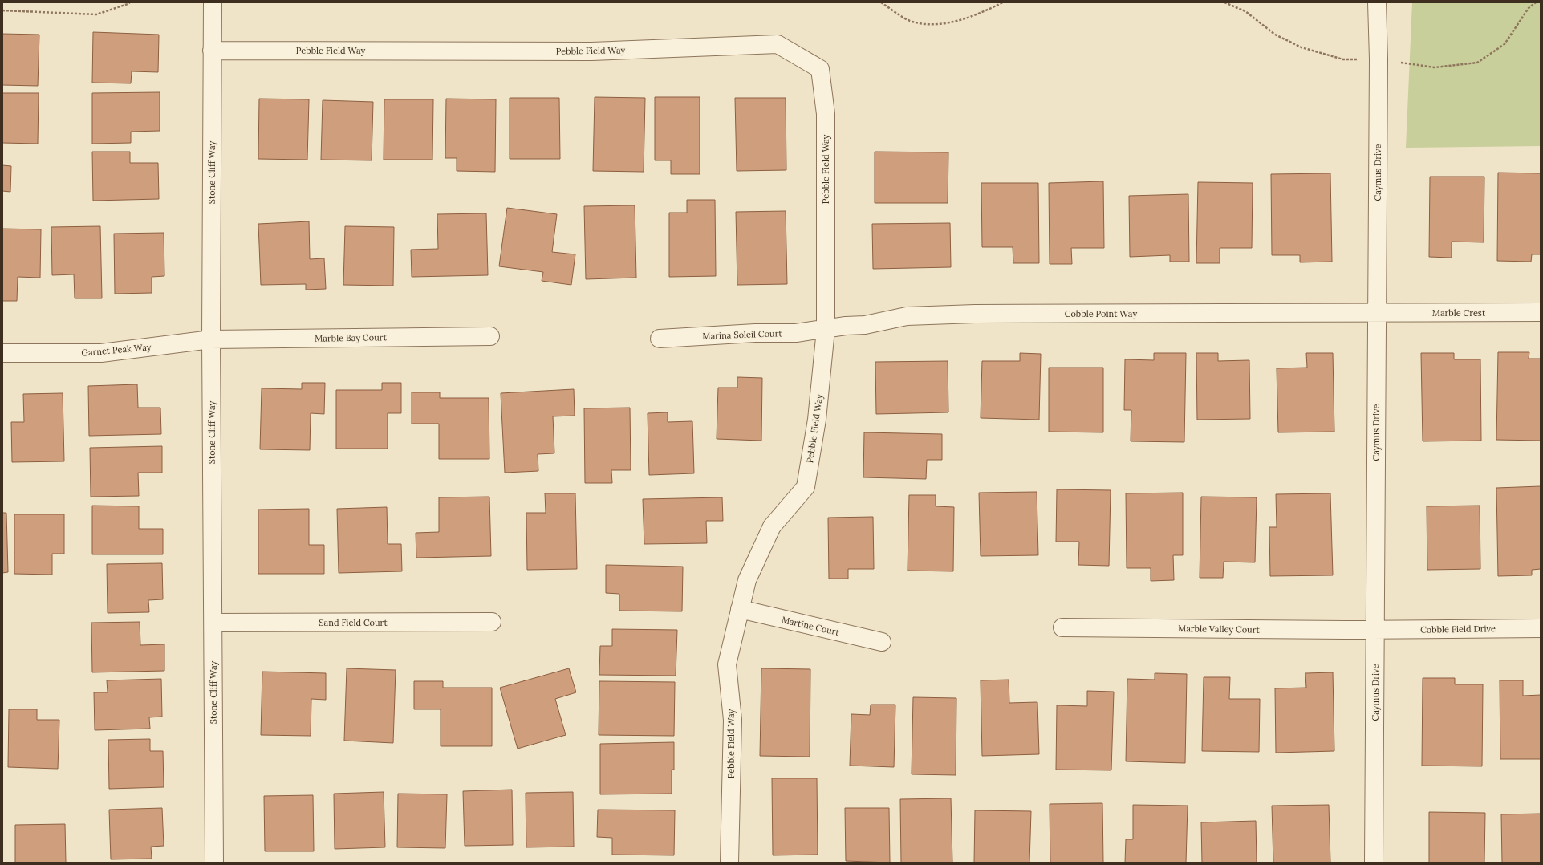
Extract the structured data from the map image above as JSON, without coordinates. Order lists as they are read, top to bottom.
{
  "streets": {
    "street": [
      "Pebble Field Way",
      "Stone Cliff Way",
      "Caymus Drive",
      "Marble Crest",
      "Cobble Point Way",
      "Marina Soleil Court",
      "Marble Bay Court",
      "Garnet Peak Way",
      "Sand Field Court",
      "Martine Court",
      "Marble Valley Court",
      "Cobble Field Drive"
    ]
  },
  "crossings": [
    ["Pebble Field Way", "Stone Cliff Way"],
    ["Pebble Field Way", "Cobble Point Way"],
    ["Pebble Field Way", "Marina Soleil Court"],
    ["Pebble Field Way", "Martine Court"],
    ["Stone Cliff Way", "Marble Bay Court"],
    ["Stone Cliff Way", "Garnet Peak Way"],
    ["Stone Cliff Way", "Sand Field Court"],
    ["Caymus Drive", "Marble Crest"],
    ["Caymus Drive", "Cobble Point Way"],
    ["Caymus Drive", "Marble Valley Court"],
    ["Caymus Drive", "Cobble Field Drive"],
    ["Marble Crest", "Cobble Point Way"],
    ["Cobble Point Way", "Marina Soleil Court"],
    ["Marble Bay Court", "Garnet Peak Way"],
    ["Marble Valley Court", "Cobble Field Drive"]
  ]
}
